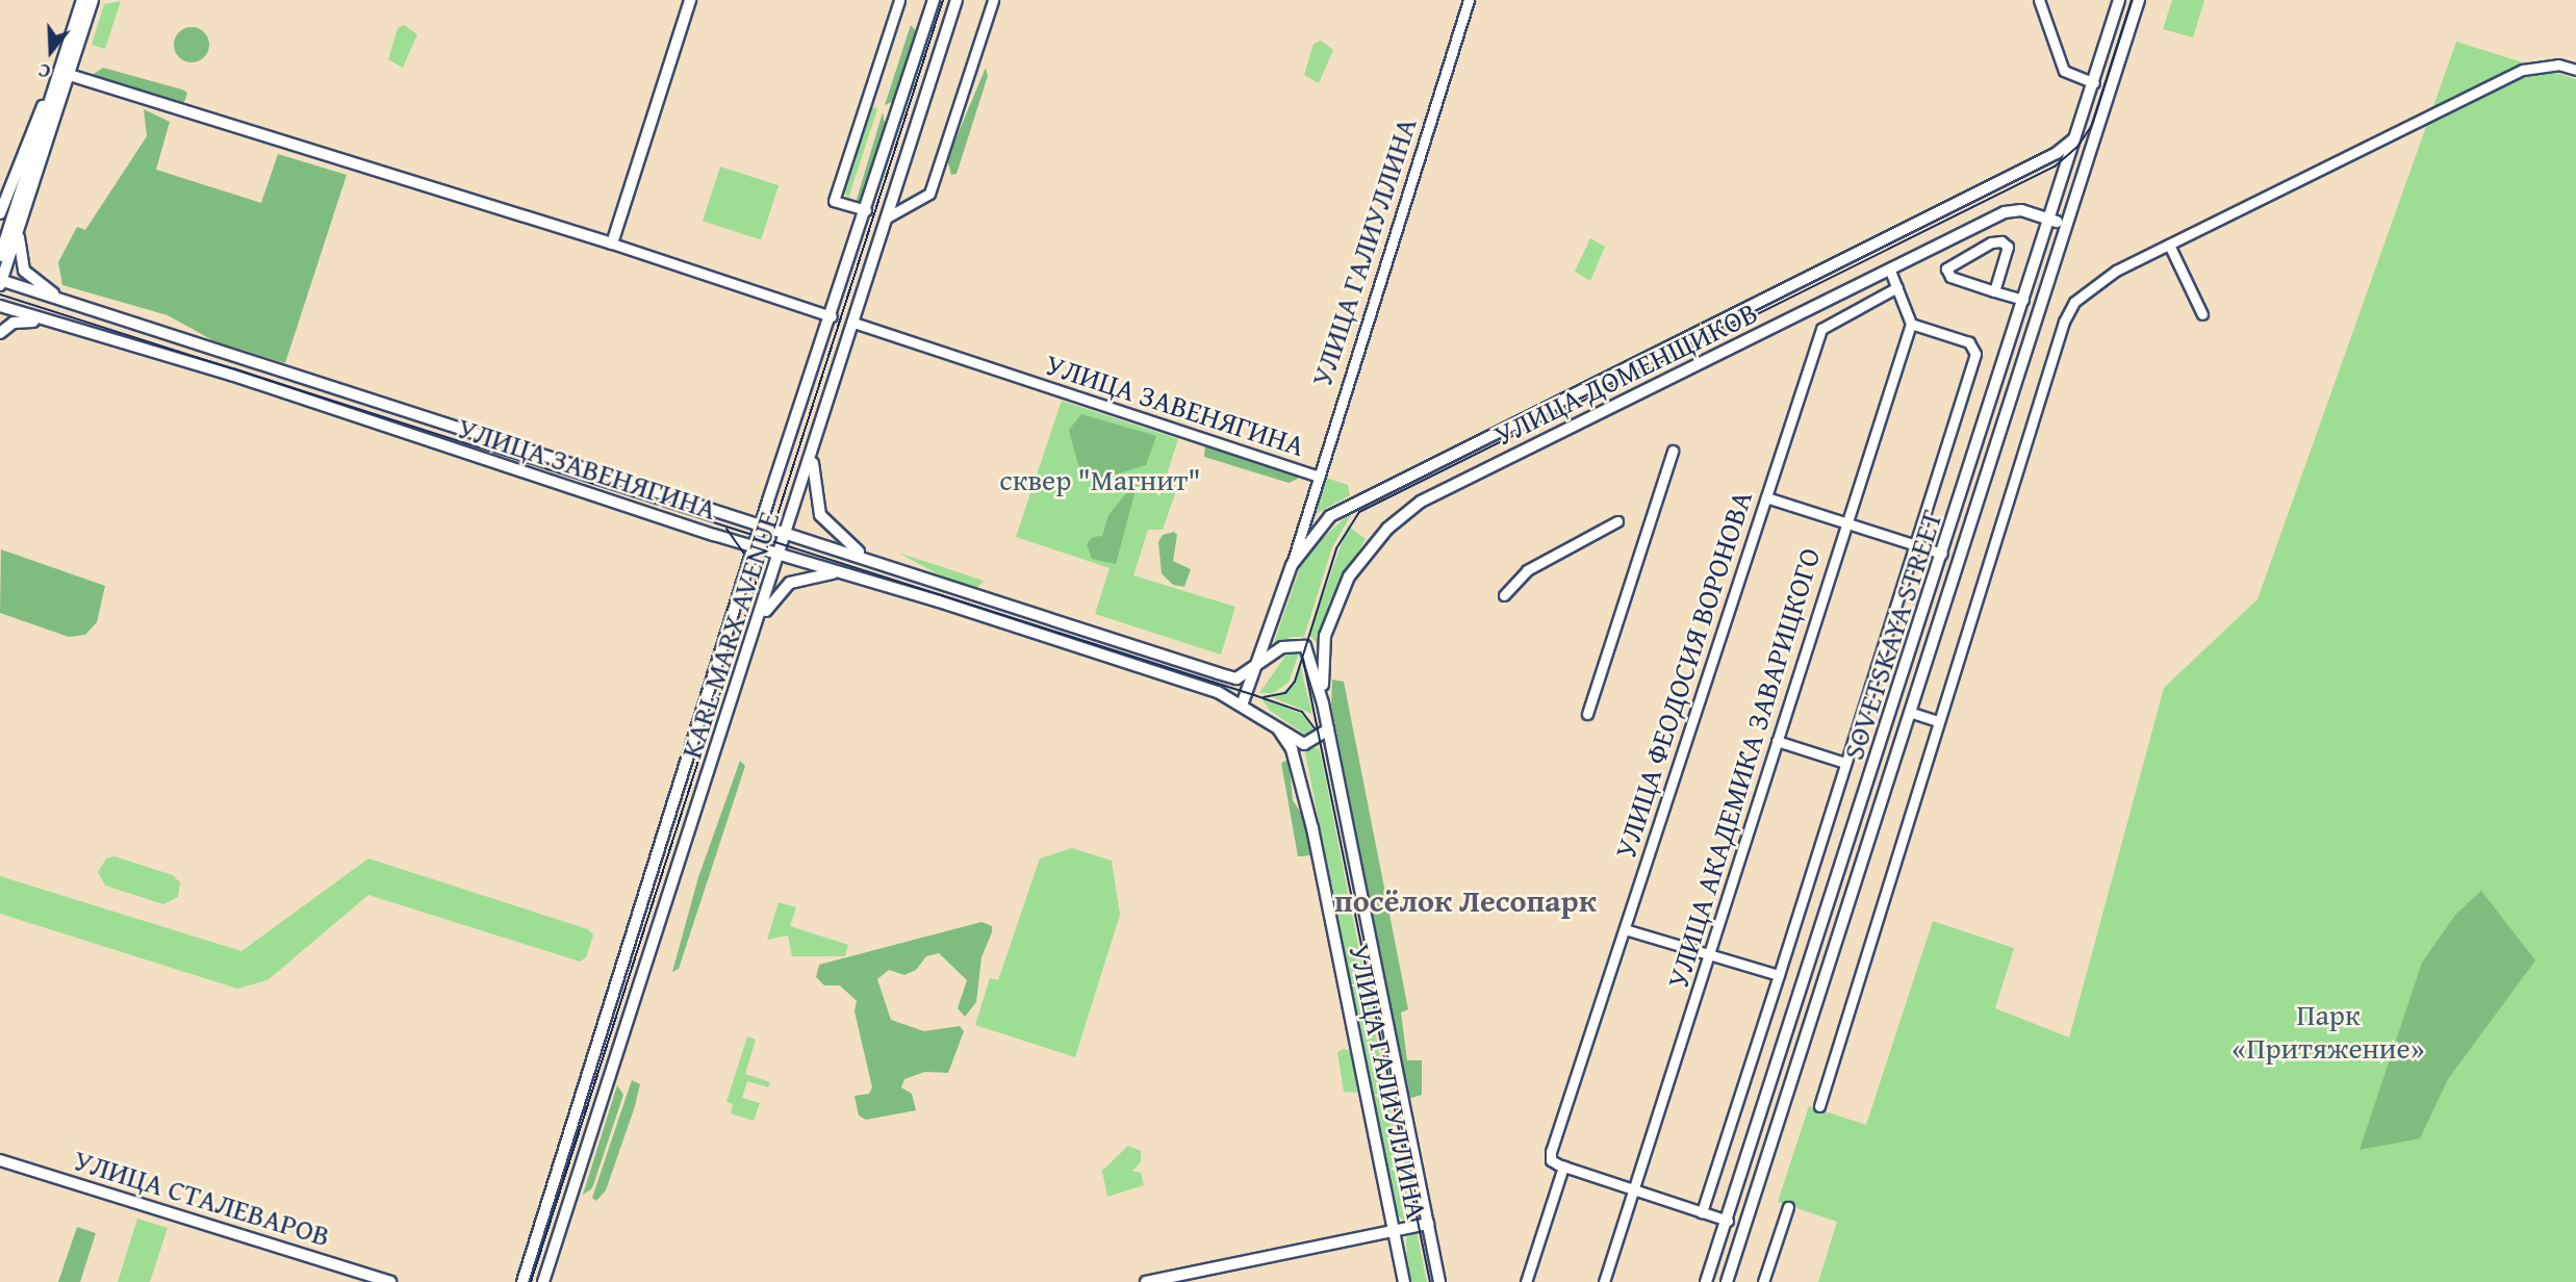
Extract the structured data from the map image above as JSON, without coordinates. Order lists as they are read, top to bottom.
{
  "streets": {
    "main road": [
      "УЛИЦА ГАЛИУЛЛИНА",
      "УЛИЦА ДОМЕНЩИКОВ",
      "УЛИЦА ЗАВЕНЯГИНА",
      "KARL MARX AVENUE",
      "SOVETSKAYA STREET",
      "УЛИЦА СТАЛЕВАРОВ"
    ],
    "street": ["УЛИЦА ФЕОДОСИЯ ВОРОНОВА", "УЛИЦА АКАДЕМИКА ЗАВАРИЦКОГО"]
  },
  "crossings": [
    ["УЛИЦА ГАЛИУЛЛИНА", "УЛИЦА ДОМЕНЩИКОВ"],
    ["УЛИЦА ГАЛИУЛЛИНА", "УЛИЦА ЗАВЕНЯГИНА"],
    ["УЛИЦА ДОМЕНЩИКОВ", "SOVETSKAYA STREET"],
    ["УЛИЦА ЗАВЕНЯГИНА", "KARL MARX AVENUE"]
  ],
  "districts": ["посёлок Лесопарк"],
  "parks": ["сквер \"Магнит\"", "Парк «Притяжение»"],
  "north": "bottom"
}
